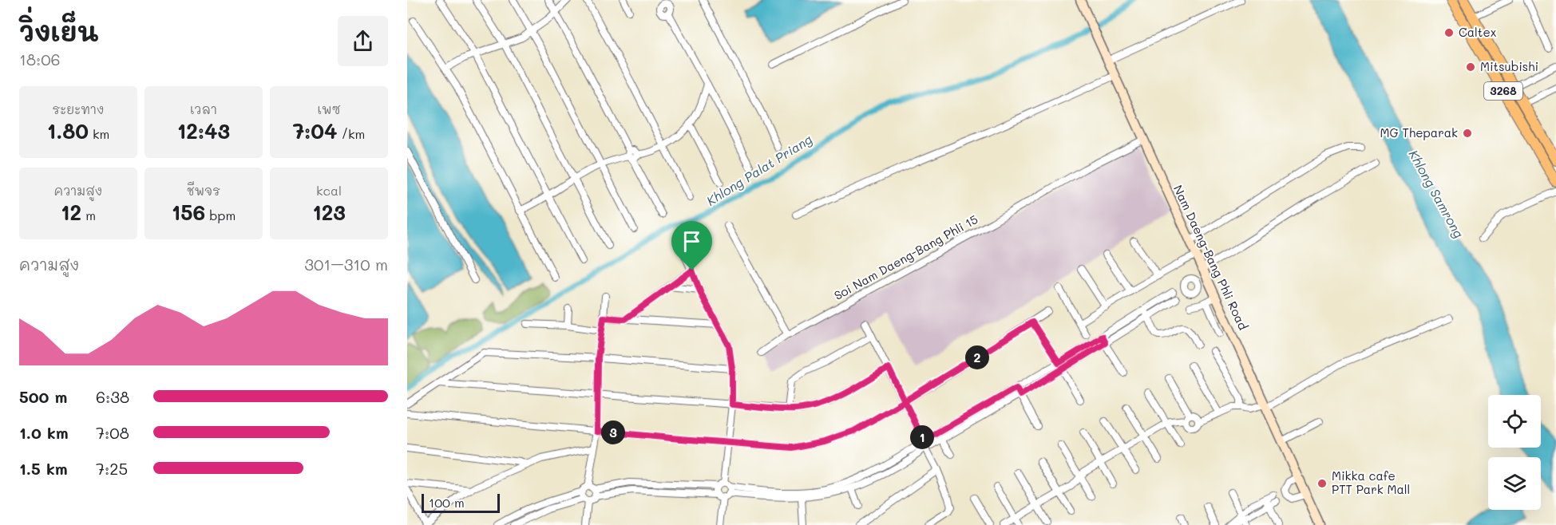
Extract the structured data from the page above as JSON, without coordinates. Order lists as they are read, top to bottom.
{
  "streets": {
    "main road": ["3268", "Nam Daeng-Bang Phli Road"],
    "street": ["Soi Nam Daeng-Bang Phli 15"]
  },
  "crossings": [
    ["Soi Nam Daeng-Bang Phli 15", "Nam Daeng-Bang Phli Road"]
  ],
  "water": ["Khlong Palat Priang", "Khlong Samrong"],
  "places": [
    "Caltex",
    "Mitsubishi",
    "MG Theparak",
    "Mikka cafe PTT Park Mall"
  ],
  "scale_bar": "100 m",
  "page": {
    "heading": ["วิ่งเย็น", "18:06"],
    "stats": [
      ["ระยะทาง", "1.80 km"],
      ["เวลา", "12:43"],
      ["เพซ", "7:04 /km"],
      ["ความสูง", "12 m"],
      ["ชีพจร", "156 bpm"],
      ["kcal", "123"]
    ],
    "chart": ["ความสูง", "301–310 m"],
    "pins": ["2", "3", "1"],
    "list": [
      {
        "name": "500 m",
        "note": "6:38"
      },
      {
        "name": "1.0 km",
        "note": "7:08"
      },
      {
        "name": "1.5 km",
        "note": "7:25"
      }
    ],
    "scale": "100 m"
  }
}
